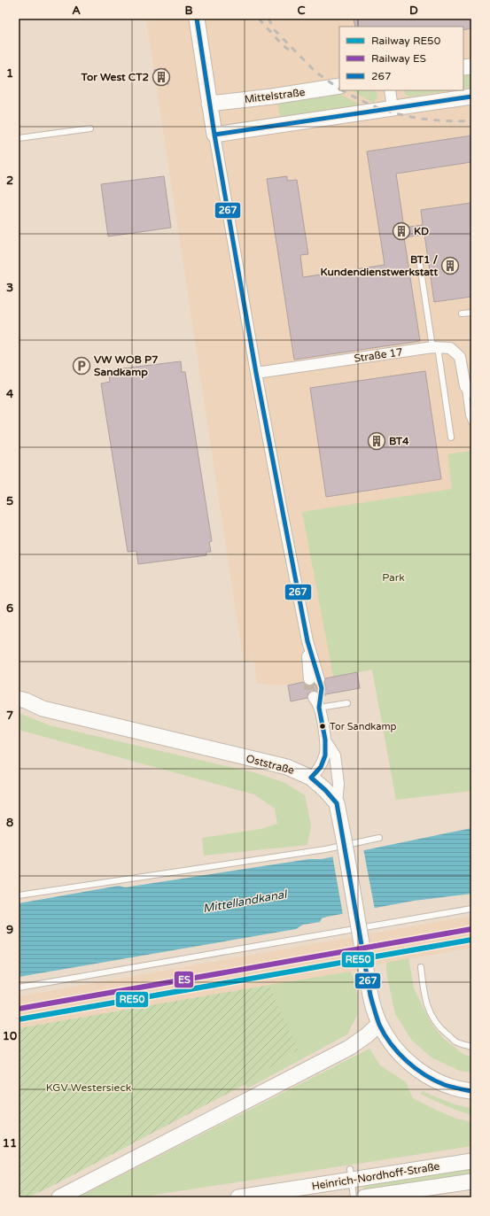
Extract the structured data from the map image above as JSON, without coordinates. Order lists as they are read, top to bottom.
{
  "streets": {
    "street": [
      "Mittelstraße",
      "Straße 17",
      "Oststraße",
      "Heinrich-Nordhoff-Straße"
    ]
  },
  "water": ["Mittellandkanal"],
  "parks": ["Park", "KGV Westersieck"],
  "places": {
    "building": [
      "Tor West CT2",
      "KD",
      "BT1 / Kundendienstwerkstatt",
      "BT4"
    ],
    "parking": ["VW WOB P7 Sandkamp"],
    "other": ["Tor Sandkamp"]
  },
  "lines": ["transit line 267", "rail line ES", "rail line RE50"],
  "legend": ["Railway RE50", "Railway ES", "267"],
  "grid": {
    "columns": [
      "A",
      "B",
      "C",
      "D"
    ],
    "rows": [
      "1",
      "2",
      "3",
      "4",
      "5",
      "6",
      "7",
      "8",
      "9",
      "10",
      "11"
    ]
  }
}
